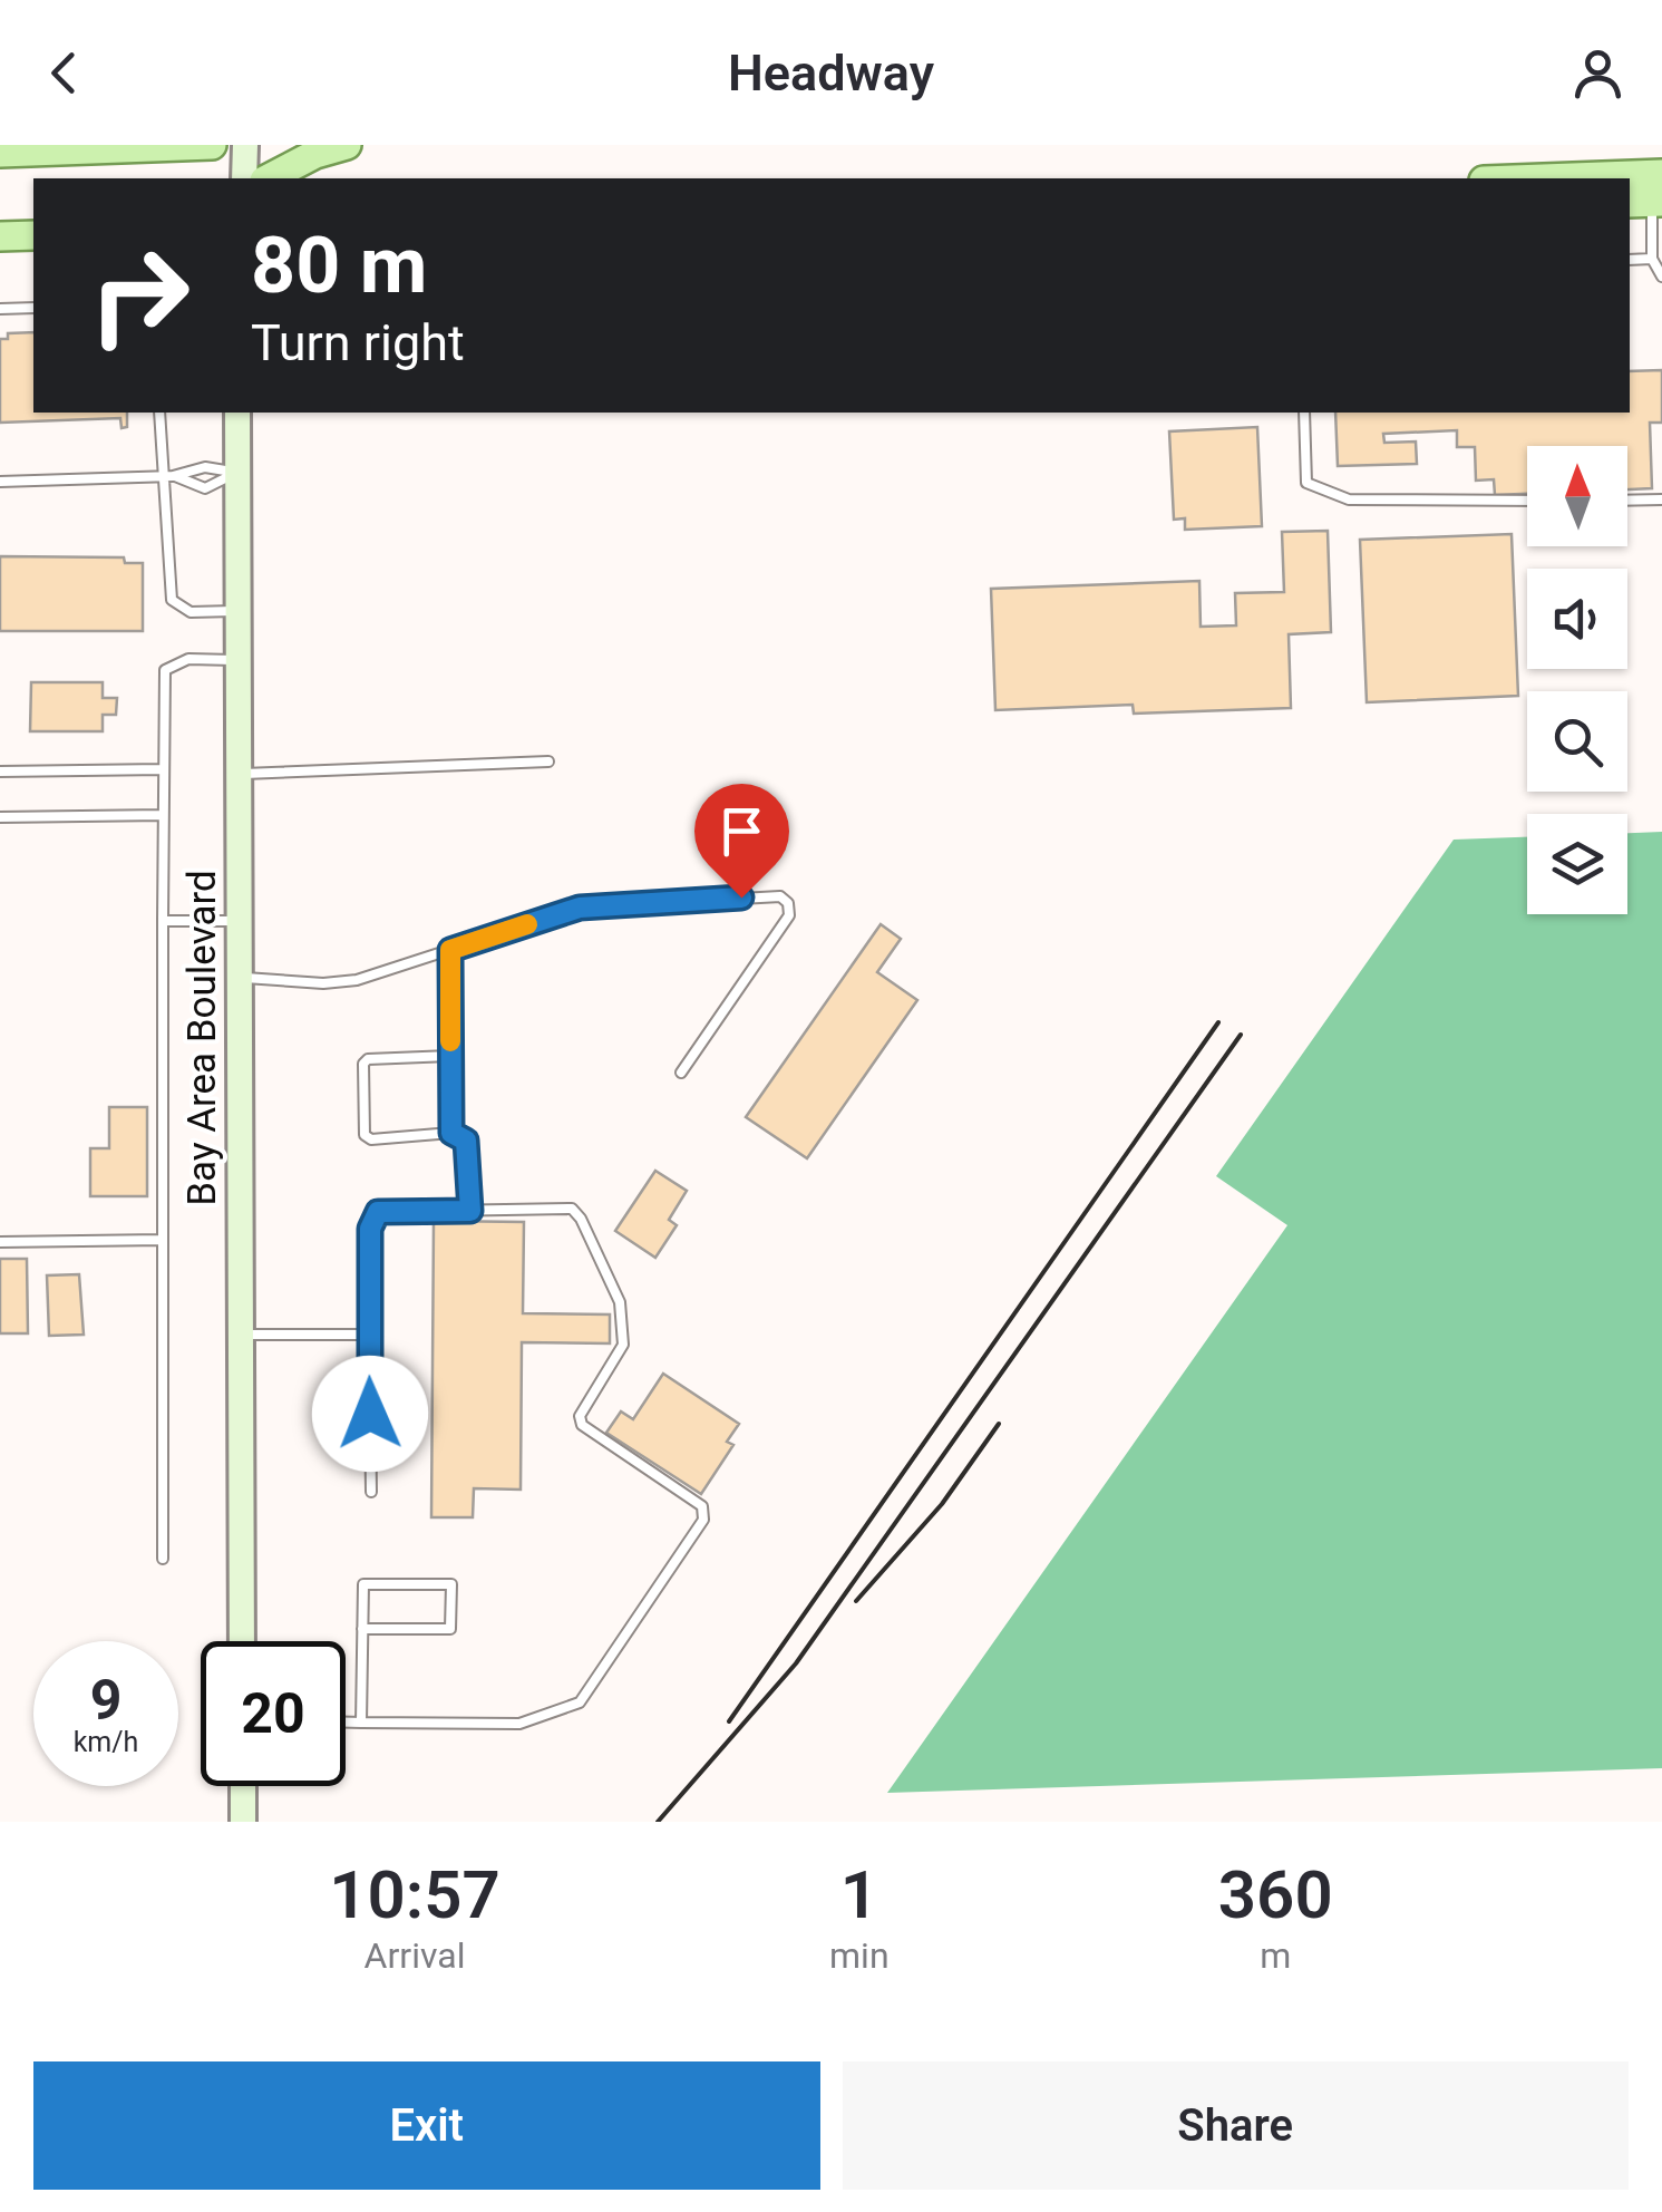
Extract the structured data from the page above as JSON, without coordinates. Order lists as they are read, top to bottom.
{
  "streets": {
    "main road": ["Bay Area Boulevard"]
  },
  "north": "top",
  "page": {
    "header": "Headway",
    "turn": ["80 m", "Turn right"],
    "speed": "9 km/h",
    "limit": "20",
    "eta": [
      "10:57",
      "Arrival",
      "1",
      "min",
      "360",
      "m"
    ],
    "buttons": ["Exit", "Share"]
  }
}
